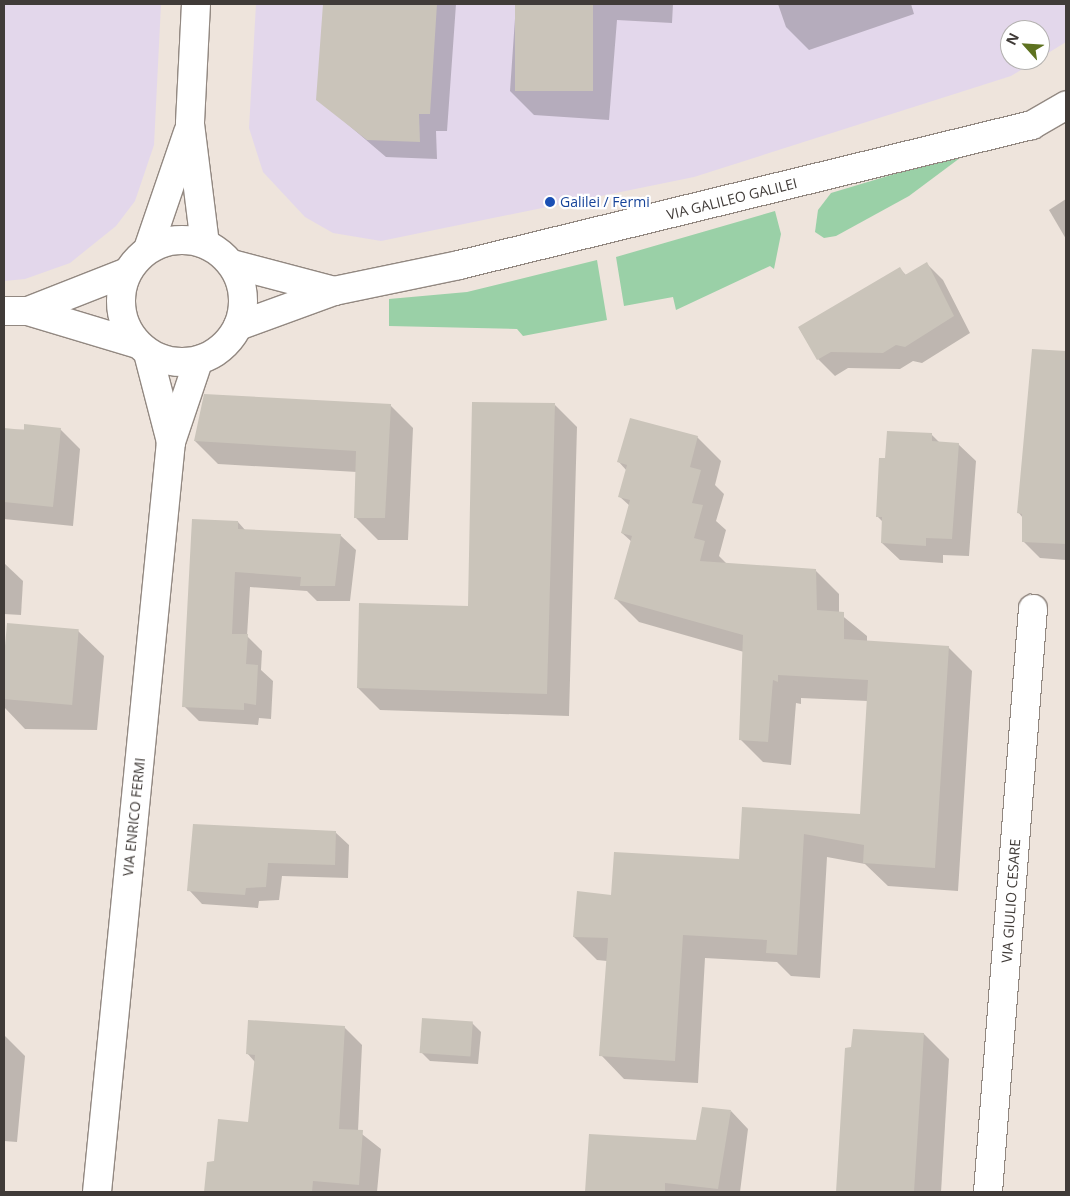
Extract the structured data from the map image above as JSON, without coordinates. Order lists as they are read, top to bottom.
{
  "streets": {
    "street": ["VIA GALILEO GALILEI", "VIA ENRICO FERMI", "VIA GIULIO CESARE"]
  },
  "crossings": [
    ["VIA GALILEO GALILEI", "VIA ENRICO FERMI"]
  ],
  "places": ["Galilei / Fermi"],
  "north": "top left"
}
